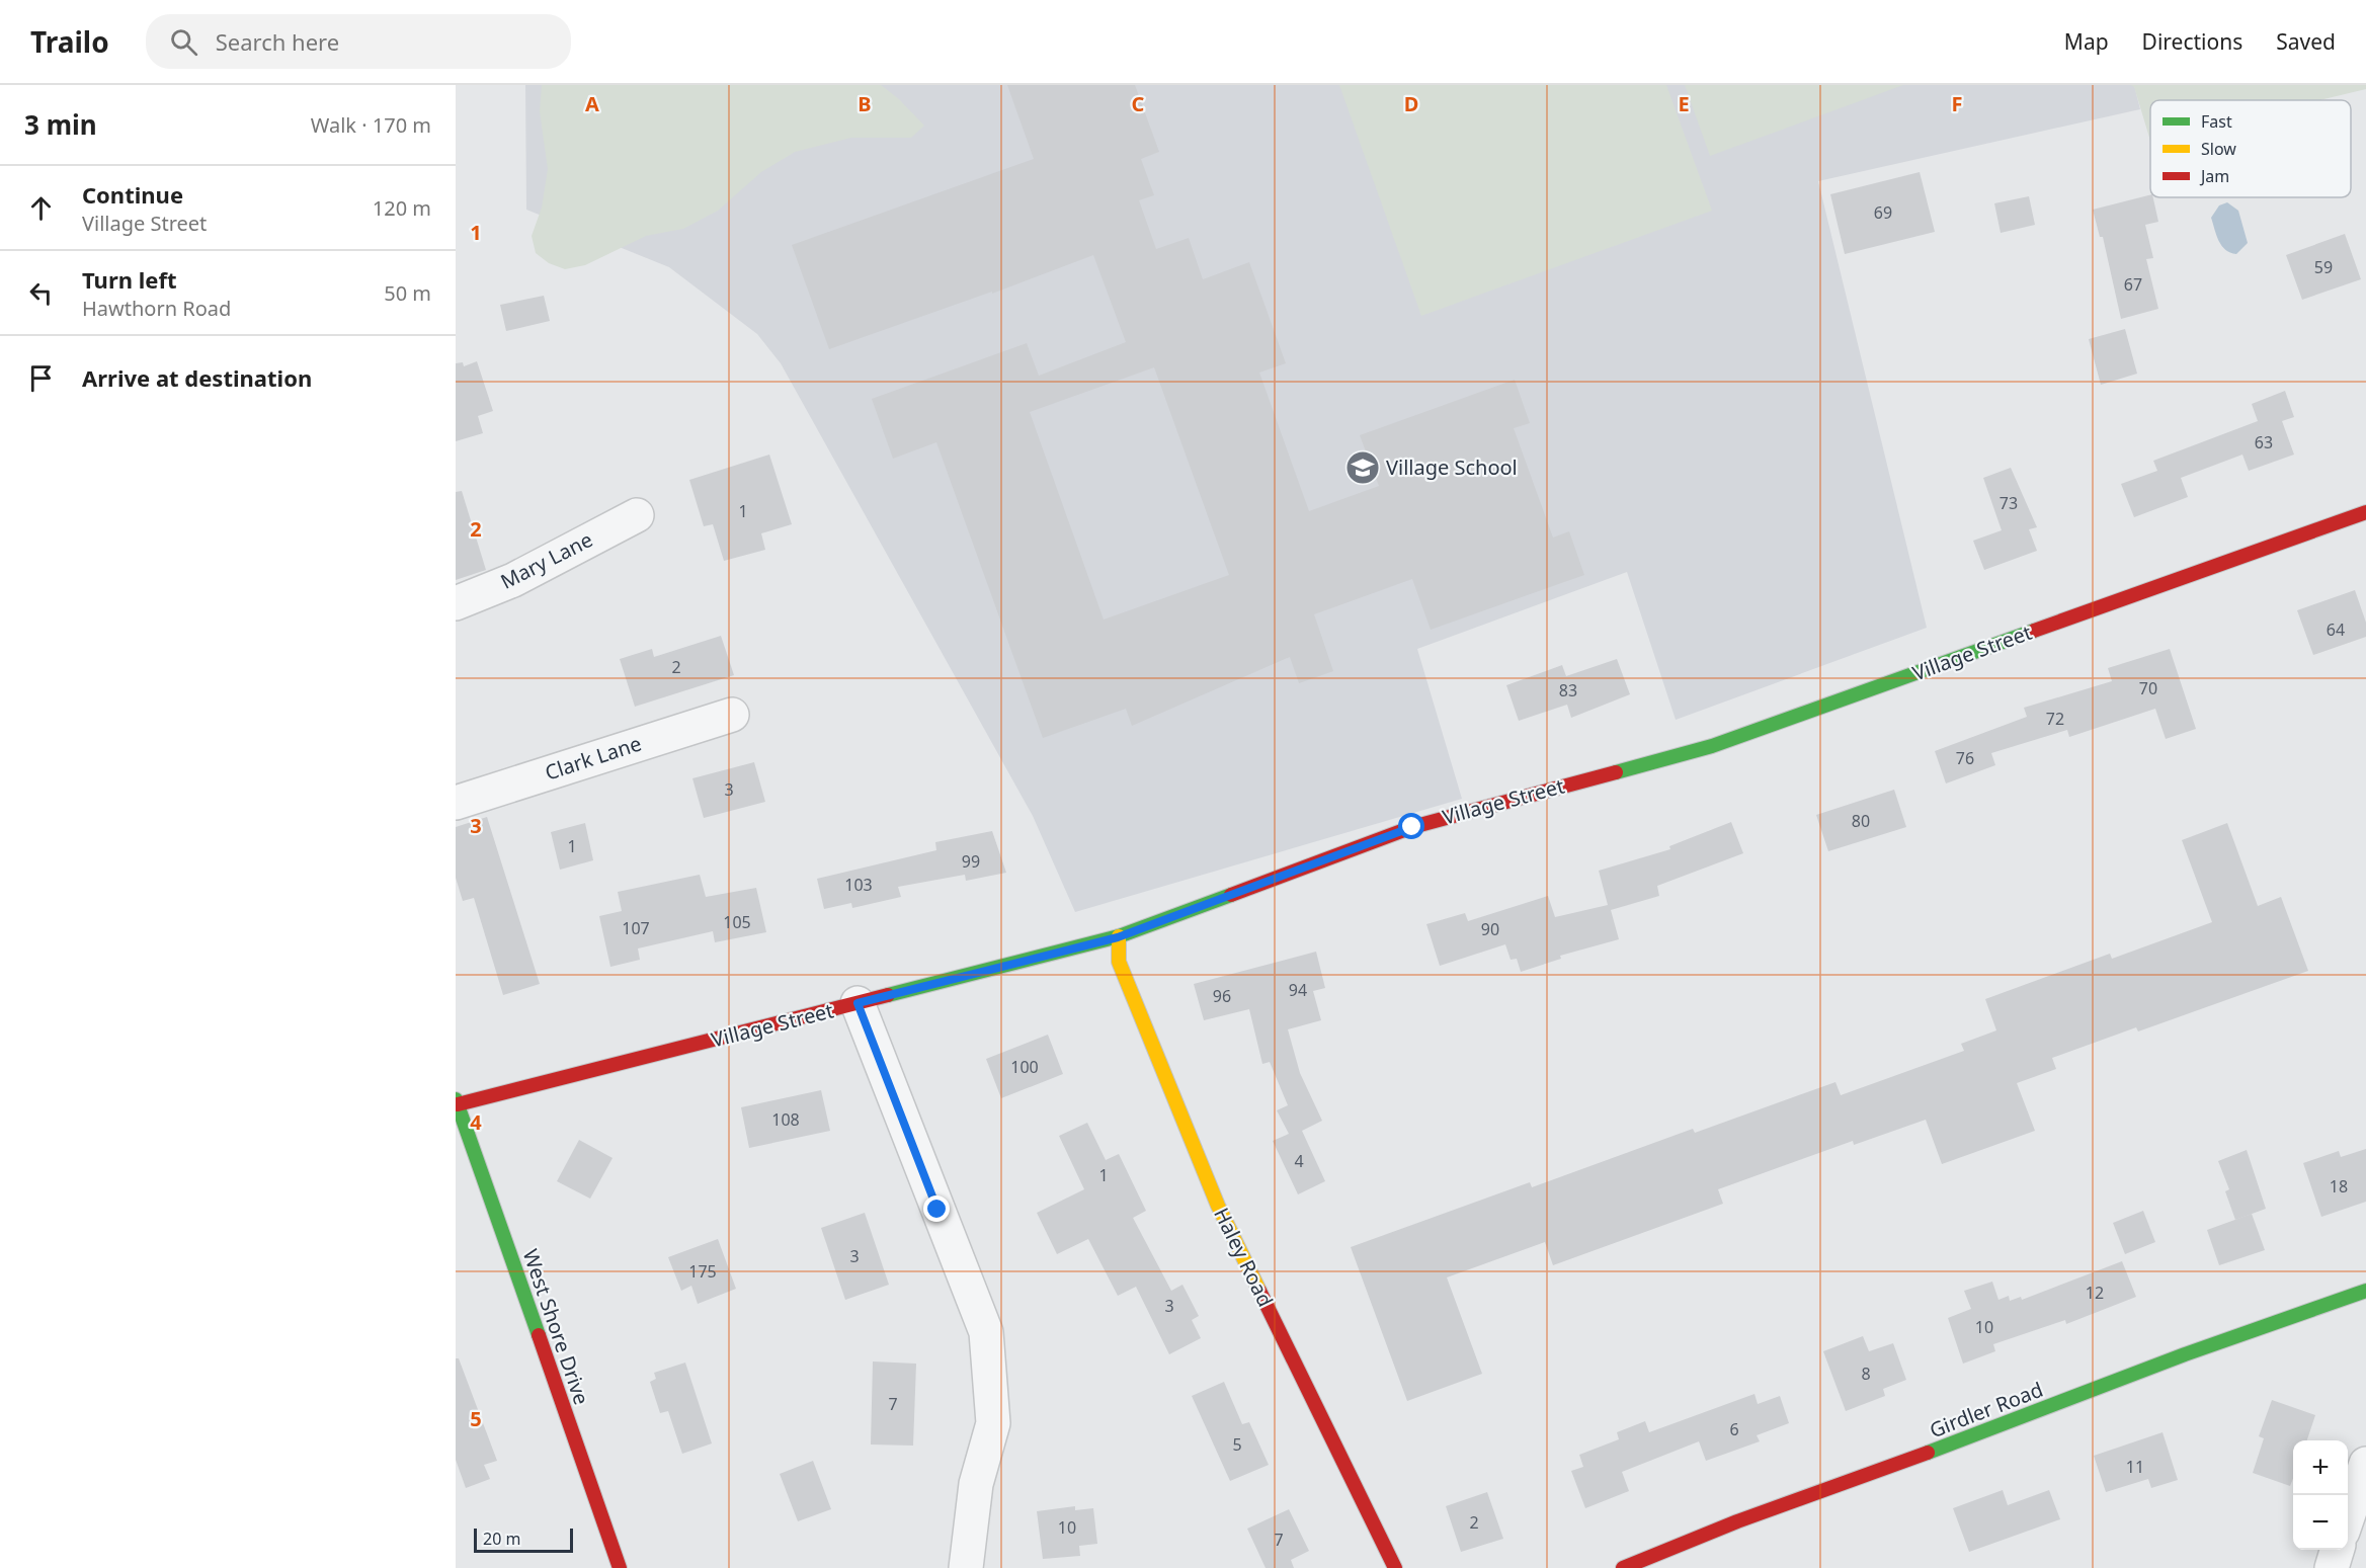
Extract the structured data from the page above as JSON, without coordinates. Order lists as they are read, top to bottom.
{
  "streets": {
    "main road": [
      "Village Street",
      "Haley Road",
      "West Shore Drive",
      "Girdler Road"
    ],
    "street": ["Mary Lane", "Clark Lane"]
  },
  "crossings": [
    ["Village Street", "Haley Road"],
    ["Village Street", "West Shore Drive"]
  ],
  "places": {
    "school or university": ["Village School"]
  },
  "house_numbers": [
    "69",
    "59",
    "67",
    "63",
    "73",
    "1",
    "64",
    "2",
    "70",
    "83",
    "72",
    "76",
    "3",
    "80",
    "1",
    "99",
    "103",
    "105",
    "107",
    "90",
    "94",
    "96",
    "100",
    "108",
    "4",
    "1",
    "18",
    "3",
    "175",
    "12",
    "3",
    "10",
    "8",
    "7",
    "6",
    "5",
    "11",
    "2",
    "10",
    "7"
  ],
  "legend": ["Fast", "Slow", "Jam"],
  "scale_bar": "20 m",
  "page": {
    "header": "Trailo",
    "search": "Search here",
    "nav": ["Map", "Directions", "Saved"],
    "heading": ["3 min", "Walk · 170 m"],
    "list": [
      ["Continue", "Village Street", "120 m"],
      ["Turn left", "Hawthorn Road", "50 m"],
      "Arrive at destination"
    ],
    "map_buttons": ["+", "−"],
    "scale": "20 m"
  },
  "grid": {
    "columns": [
      "A",
      "B",
      "C",
      "D",
      "E",
      "F"
    ],
    "rows": [
      "1",
      "2",
      "3",
      "4",
      "5"
    ]
  }
}
